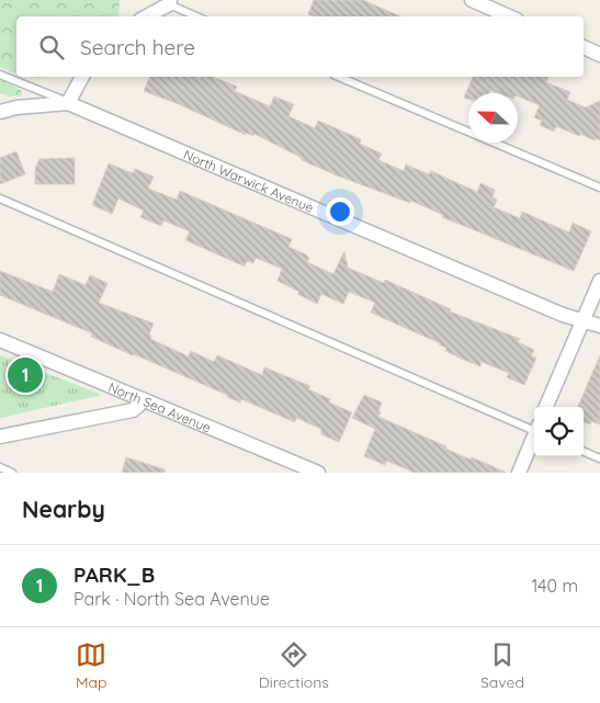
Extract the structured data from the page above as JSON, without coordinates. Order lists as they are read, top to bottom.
{
  "streets": {
    "street": ["North Warwick Avenue", "North Sea Avenue"]
  },
  "north": "left",
  "page": {
    "search": "Search here",
    "pins": "1",
    "heading": "Nearby",
    "list": [
      {
        "mark": "1",
        "name": "PARK_B",
        "note": "Park · North Sea Avenue",
        "value": "140 m"
      }
    ],
    "nav": ["Map", "Directions", "Saved"]
  }
}
